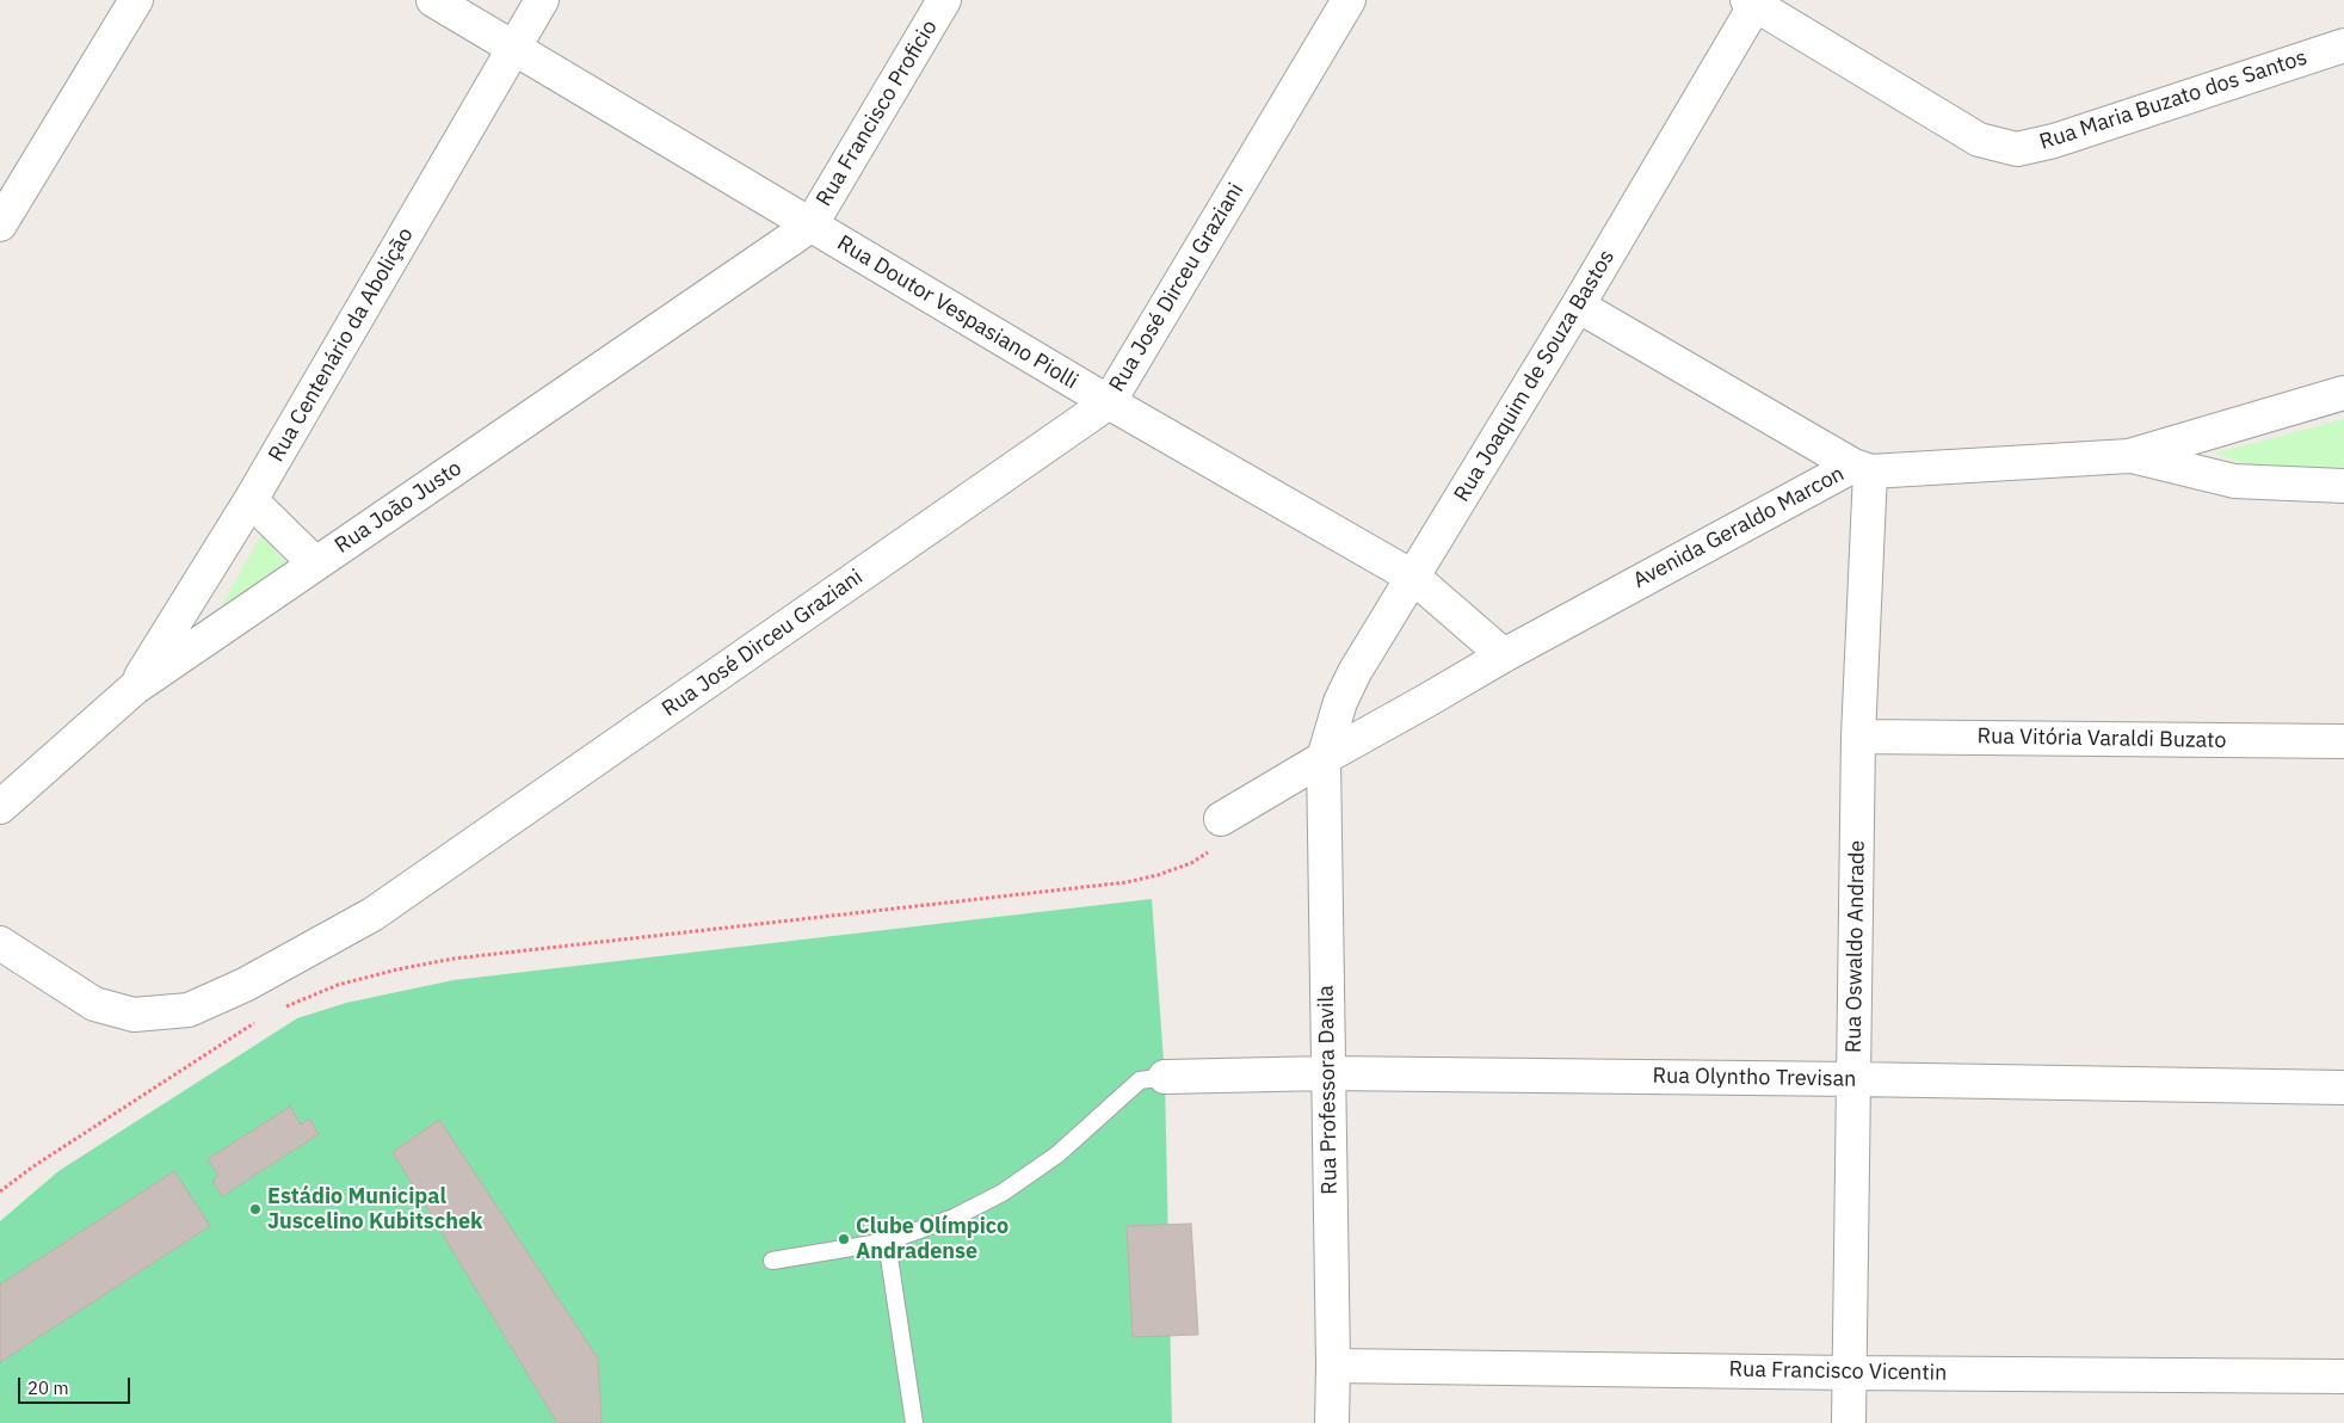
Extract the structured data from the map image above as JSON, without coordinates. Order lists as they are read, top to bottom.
{
  "streets": {
    "street": [
      "Rua Maria Buzato dos Santos",
      "Rua Francisco Proficio",
      "Rua José Dirceu Graziani",
      "Rua Doutor Vespasiano Piolli",
      "Rua Centenário da Abolição",
      "Rua Joaquim de Souza Bastos",
      "Rua João Justo",
      "Avenida Geraldo Marcon",
      "Rua Vitória Varaldi Buzato",
      "Rua Oswaldo Andrade",
      "Rua Olyntho Trevisan",
      "Rua Professora Davila",
      "Rua Francisco Vicentin"
    ]
  },
  "crossings": [
    ["Rua Maria Buzato dos Santos", "Rua Joaquim de Souza Bastos"],
    ["Rua Francisco Proficio", "Rua Doutor Vespasiano Piolli"],
    ["Rua Francisco Proficio", "Rua João Justo"],
    ["Rua José Dirceu Graziani", "Rua Doutor Vespasiano Piolli"],
    ["Rua Doutor Vespasiano Piolli", "Rua Centenário da Abolição"],
    ["Rua Doutor Vespasiano Piolli", "Rua Joaquim de Souza Bastos"],
    ["Rua Doutor Vespasiano Piolli", "Rua João Justo"],
    ["Rua Doutor Vespasiano Piolli", "Avenida Geraldo Marcon"],
    ["Rua Centenário da Abolição", "Rua João Justo"],
    ["Rua Joaquim de Souza Bastos", "Avenida Geraldo Marcon"],
    ["Rua Joaquim de Souza Bastos", "Rua Professora Davila"],
    ["Avenida Geraldo Marcon", "Rua Oswaldo Andrade"],
    ["Avenida Geraldo Marcon", "Rua Professora Davila"],
    ["Rua Vitória Varaldi Buzato", "Rua Oswaldo Andrade"],
    ["Rua Oswaldo Andrade", "Rua Olyntho Trevisan"],
    ["Rua Oswaldo Andrade", "Rua Francisco Vicentin"],
    ["Rua Olyntho Trevisan", "Rua Professora Davila"],
    ["Rua Professora Davila", "Rua Francisco Vicentin"]
  ],
  "places": ["Estádio Municipal Juscelino Kubitschek", "Clube Olímpico Andradense"],
  "scale_bar": "20 m"
}
